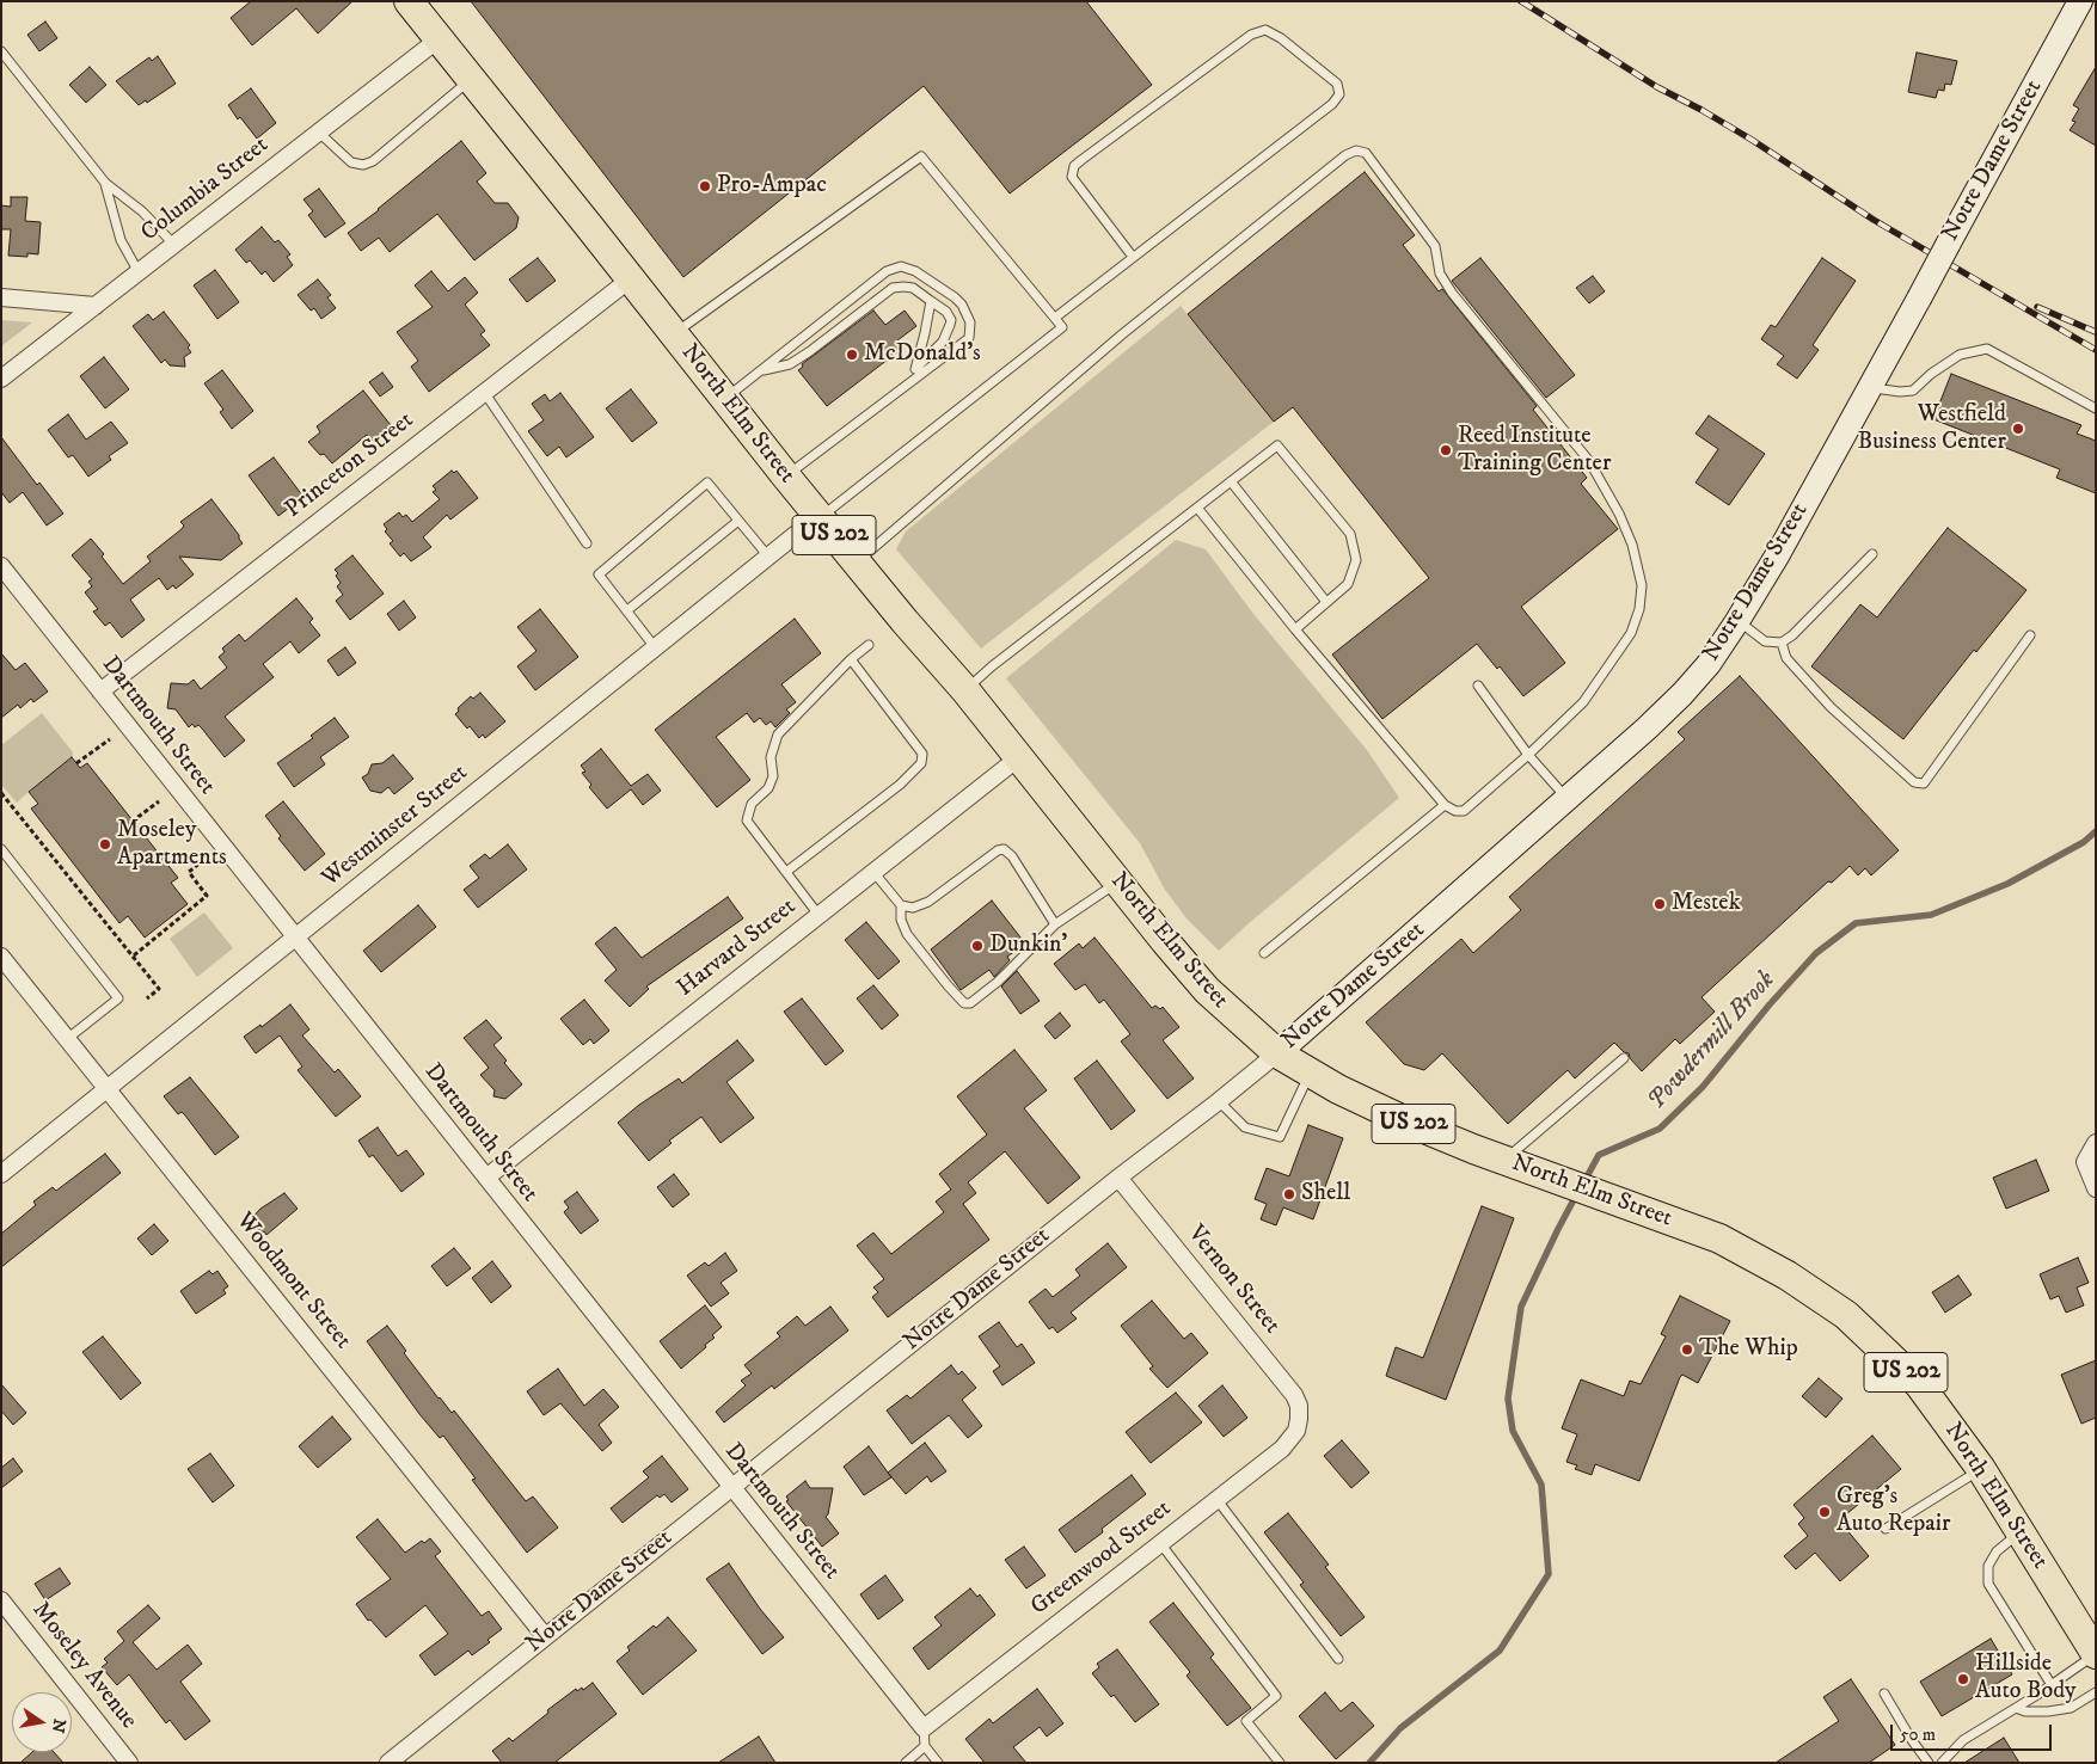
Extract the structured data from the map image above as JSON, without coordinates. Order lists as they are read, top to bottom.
{
  "streets": {
    "highway": ["North Elm Street", "US 202"],
    "main road": ["Notre Dame Street"],
    "street": [
      "Columbia Street",
      "Princeton Street",
      "Dartmouth Street",
      "Westminster Street",
      "Harvard Street",
      "Vernon Street",
      "Woodmont Street",
      "Greenwood Street",
      "Moseley Avenue"
    ]
  },
  "crossings": [
    ["Notre Dame Street", "North Elm Street"],
    ["Notre Dame Street", "Dartmouth Street"],
    ["Notre Dame Street", "Vernon Street"],
    ["Notre Dame Street", "Woodmont Street"],
    ["Columbia Street", "North Elm Street"],
    ["North Elm Street", "Princeton Street"],
    ["North Elm Street", "Westminster Street"],
    ["North Elm Street", "Harvard Street"],
    ["Princeton Street", "Dartmouth Street"],
    ["Dartmouth Street", "Westminster Street"],
    ["Dartmouth Street", "Harvard Street"],
    ["Dartmouth Street", "Greenwood Street"],
    ["Westminster Street", "Woodmont Street"],
    ["Vernon Street", "Greenwood Street"]
  ],
  "water": ["Powdermill Brook"],
  "places": [
    "Pro-Ampac",
    "McDonald's",
    "Westfield Business Center",
    "Reed Institute Training Center",
    "Moseley Apartments",
    "Mestek",
    "Dunkin'",
    "Shell",
    "The Whip",
    "Greg's Auto Repair",
    "Hillside Auto Body"
  ],
  "scale_bar": "50 m",
  "north": "right"
}
